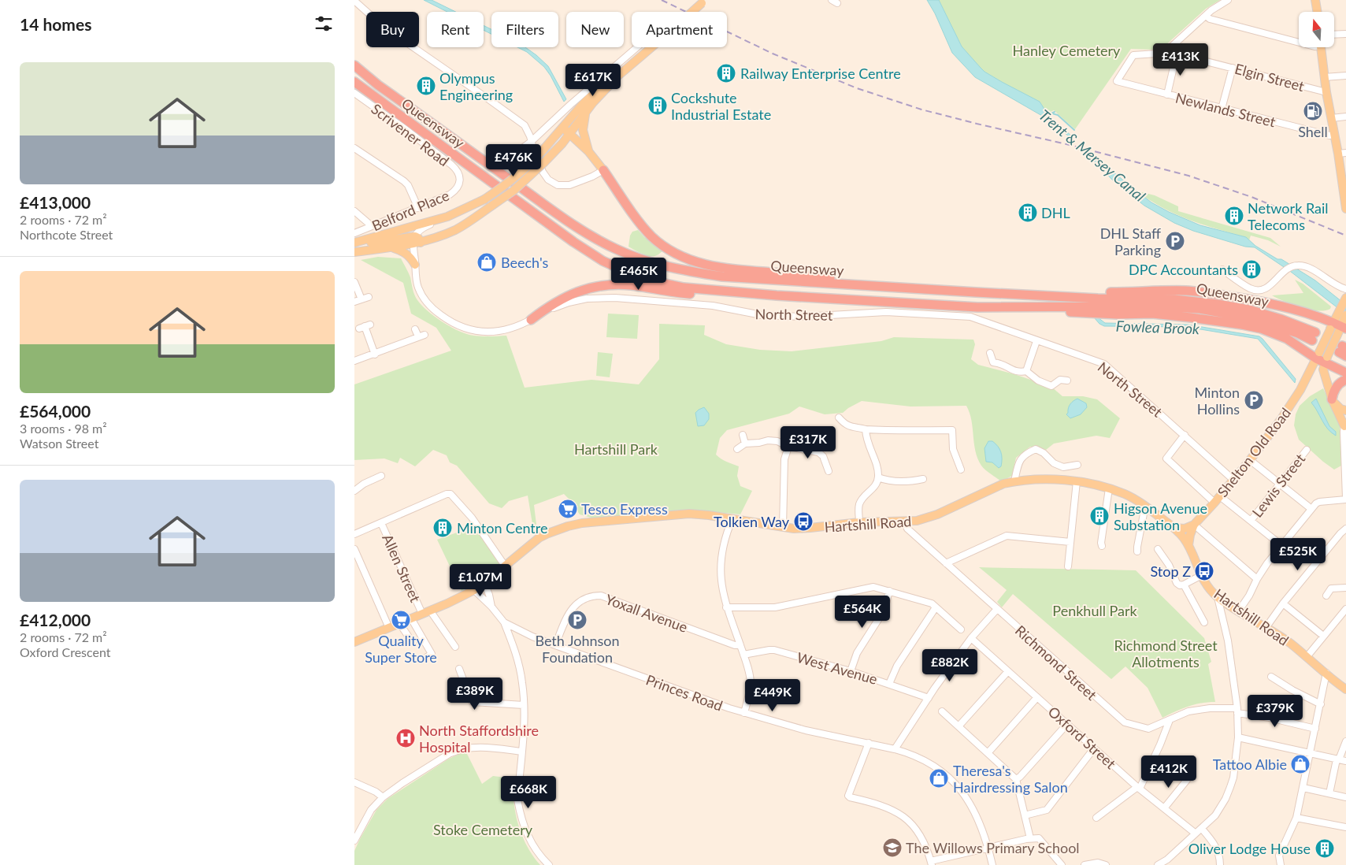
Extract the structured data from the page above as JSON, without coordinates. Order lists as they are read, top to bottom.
{
  "streets": {
    "highway": ["Queensway"],
    "main road": ["Shelton Old Road", "Hartshill Road"],
    "street": [
      "Elgin Street",
      "Newlands Street",
      "Scrivener Road",
      "Belford Place",
      "North Street",
      "Lewis Street",
      "Allen Street",
      "Yoxall Avenue",
      "Richmond Street",
      "West Avenue",
      "Princes Road",
      "Oxford Street"
    ]
  },
  "crossings": [
    ["Elgin Street", "Newlands Street"],
    ["Scrivener Road", "Belford Place"],
    ["North Street", "Shelton Old Road"],
    ["Shelton Old Road", "Hartshill Road"],
    ["Hartshill Road", "Allen Street"],
    ["Hartshill Road", "Richmond Street"],
    ["Hartshill Road", "Princes Road"],
    ["Yoxall Avenue", "Princes Road"]
  ],
  "water": ["Trent & Mersey Canal", "Fowlea Brook"],
  "parks": [
    "Hanley Cemetery",
    "Hartshill Park",
    "Penkhull Park",
    "Richmond Street Allotments",
    "Stoke Cemetery"
  ],
  "places": {
    "building": [
      "Railway Enterprise Centre",
      "Olympus Engineering",
      "Cockshute Industrial Estate",
      "DHL",
      "Network Rail Telecoms",
      "DPC Accountants",
      "Higson Avenue Substation",
      "Minton Centre",
      "Oliver Lodge House"
    ],
    "fuel station": ["Shell"],
    "parking": ["DHL Staff Parking", "Minton Hollins", "Beth Johnson Foundation"],
    "shop": ["Beech's", "Tattoo Albie", "Theresa's Hairdressing Salon"],
    "supermarket": ["Tesco Express", "Quality Super Store"],
    "bus stop": ["Tolkien Way", "Stop Z"],
    "hospital": ["North Staffordshire Hospital"],
    "school or university": ["The Willows Primary School"]
  },
  "north": "top",
  "page": {
    "heading": "14 homes",
    "chip": [
      "Buy",
      "Rent",
      "Filters",
      "New",
      "Apartment"
    ],
    "price": [
      "£413K",
      "£617K",
      "£476K",
      "£465K",
      "£317K",
      "£525K",
      "£1.07M",
      "£564K",
      "£882K",
      "£389K",
      "£449K",
      "£379K",
      "£412K",
      "£668K"
    ],
    "list": [
      {
        "name": "£413,000",
        "note": "2 rooms · 72 m² · Northcote Street"
      },
      {
        "name": "£564,000",
        "note": "3 rooms · 98 m² · Watson Street"
      },
      {
        "name": "£412,000",
        "note": "2 rooms · 72 m² · Oxford Crescent"
      }
    ]
  }
}
